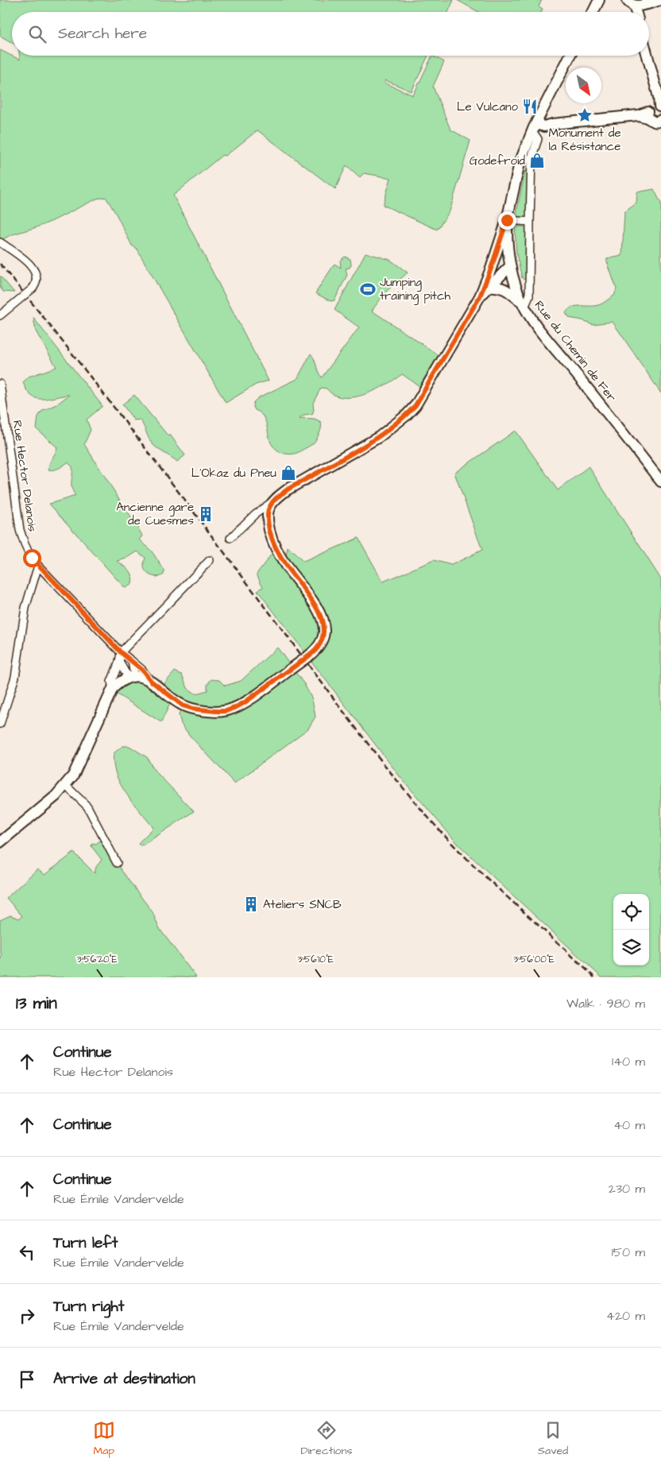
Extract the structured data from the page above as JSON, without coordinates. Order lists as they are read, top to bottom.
{
  "streets": {
    "main road": ["Rue du Chemin de Fer"],
    "street": ["Rue Hector Delanois"]
  },
  "places": {
    "restaurant": ["Le Vulcano"],
    "place": ["Monument de la Résistance"],
    "shop": ["Godefroid", "L'Okaz du Pneu"],
    "sports": ["Jumping training pitch"],
    "building": ["Ancienne gare de Cuesmes", "Ateliers SNCB"]
  },
  "north": "bottom right",
  "page": {
    "search": "Search here",
    "heading": ["13 min", "Walk · 980 m"],
    "list": [
      ["Continue", "Rue Hector Delanois", "140 m"],
      ["Continue", "40 m"],
      ["Continue", "Rue Émile Vandervelde", "230 m"],
      ["Turn left", "Rue Émile Vandervelde", "150 m"],
      ["Turn right", "Rue Émile Vandervelde", "420 m"],
      "Arrive at destination"
    ],
    "nav": ["Map", "Directions", "Saved"]
  },
  "coordinates": ["3°56'20\"E", "3°56'10\"E", "3°56'00\"E"]
}
